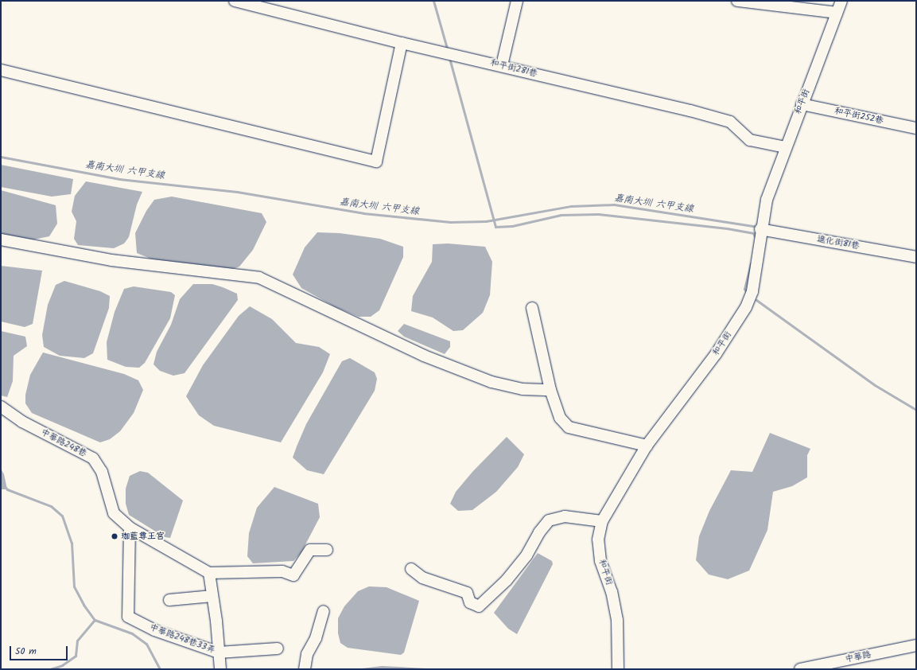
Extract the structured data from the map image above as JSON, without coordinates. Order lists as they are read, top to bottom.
{
  "streets": {
    "street": [
      "和平街281巷",
      "和平街",
      "和平街252巷",
      "進化街81巷",
      "中華路248巷",
      "中華路248巷33弄",
      "中華路"
    ]
  },
  "crossings": [
    ["和平街281巷", "和平街"],
    ["和平街", "和平街252巷"],
    ["和平街", "進化街81巷"],
    ["中華路248巷", "中華路248巷33弄"]
  ],
  "water": ["嘉南大圳 六甲支線"],
  "places": ["珈藍尊王宮"],
  "scale_bar": "50 m"
}
